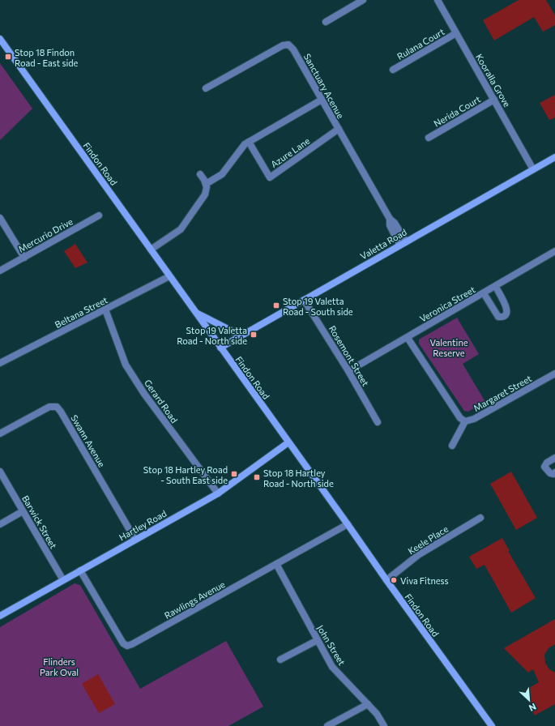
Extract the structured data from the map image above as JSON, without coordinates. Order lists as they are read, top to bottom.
{
  "streets": {
    "main road": ["Findon Road", "Valetta Road", "Hartley Road"],
    "street": [
      "Rulana Court",
      "Kooralla Grove",
      "Sanctuary Acenue",
      "Nerida Court",
      "Azure Lane",
      "Mercurio Drive",
      "Veronica Street",
      "Beltana Street",
      "Rosemont Street",
      "Margaret Street",
      "Gerard Road",
      "Swann Avenue",
      "Barwick Street",
      "Keele Place",
      "Rawlings Avenue",
      "John Street"
    ]
  },
  "crossings": [
    ["Rulana Court", "Kooralla Grove"],
    ["Kooralla Grove", "Nerida Court"],
    ["Kooralla Grove", "Valetta Road"],
    ["Sanctuary Acenue", "Azure Lane"],
    ["Sanctuary Acenue", "Valetta Road"],
    ["Findon Road", "Valetta Road"],
    ["Findon Road", "Beltana Street"],
    ["Findon Road", "Hartley Road"],
    ["Findon Road", "Keele Place"],
    ["Findon Road", "Rawlings Avenue"],
    ["Valetta Road", "Rosemont Street"],
    ["Veronica Street", "Rosemont Street"],
    ["Beltana Street", "Gerard Road"],
    ["Gerard Road", "Hartley Road"],
    ["Swann Avenue", "Hartley Road"],
    ["Barwick Street", "Hartley Road"],
    ["Hartley Road", "Rawlings Avenue"],
    ["Rawlings Avenue", "John Street"]
  ],
  "parks": ["Valentine Reserve", "Flinders Park Oval"],
  "places": {
    "transit": [
      "Stop 18 Findon Road - East side",
      "Stop 19 Valetta Road - South side",
      "Stop 19 Valetta Road - North side",
      "Stop 18 Hartley Road - South East side",
      "Stop 18 Hartley Road - North side"
    ],
    "other": ["Viva Fitness"]
  },
  "north": "bottom right"
}
